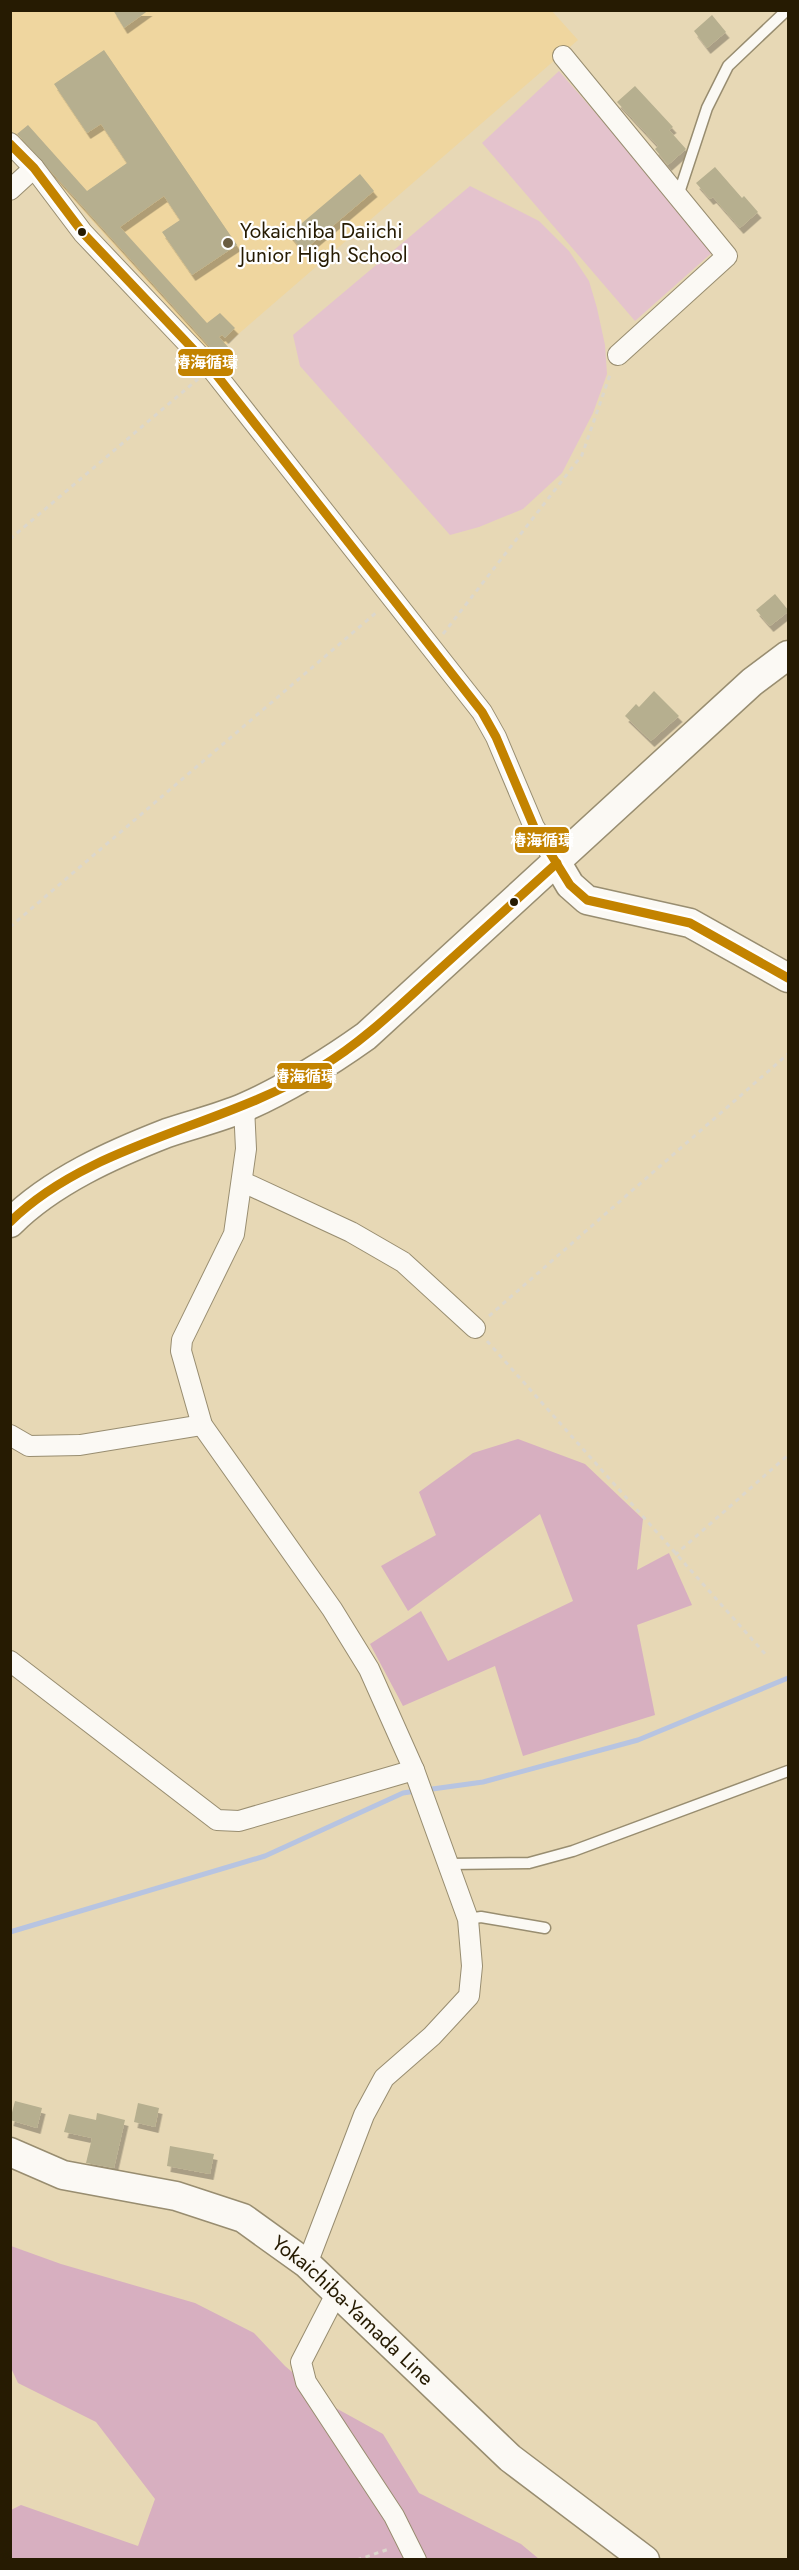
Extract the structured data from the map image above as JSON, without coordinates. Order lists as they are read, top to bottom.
{
  "streets": {
    "street": ["Yokaichiba-Yamada Line"]
  },
  "places": ["Yokaichiba Daiichi Junior High School"],
  "lines": ["transit line 椿海循環"]
}
